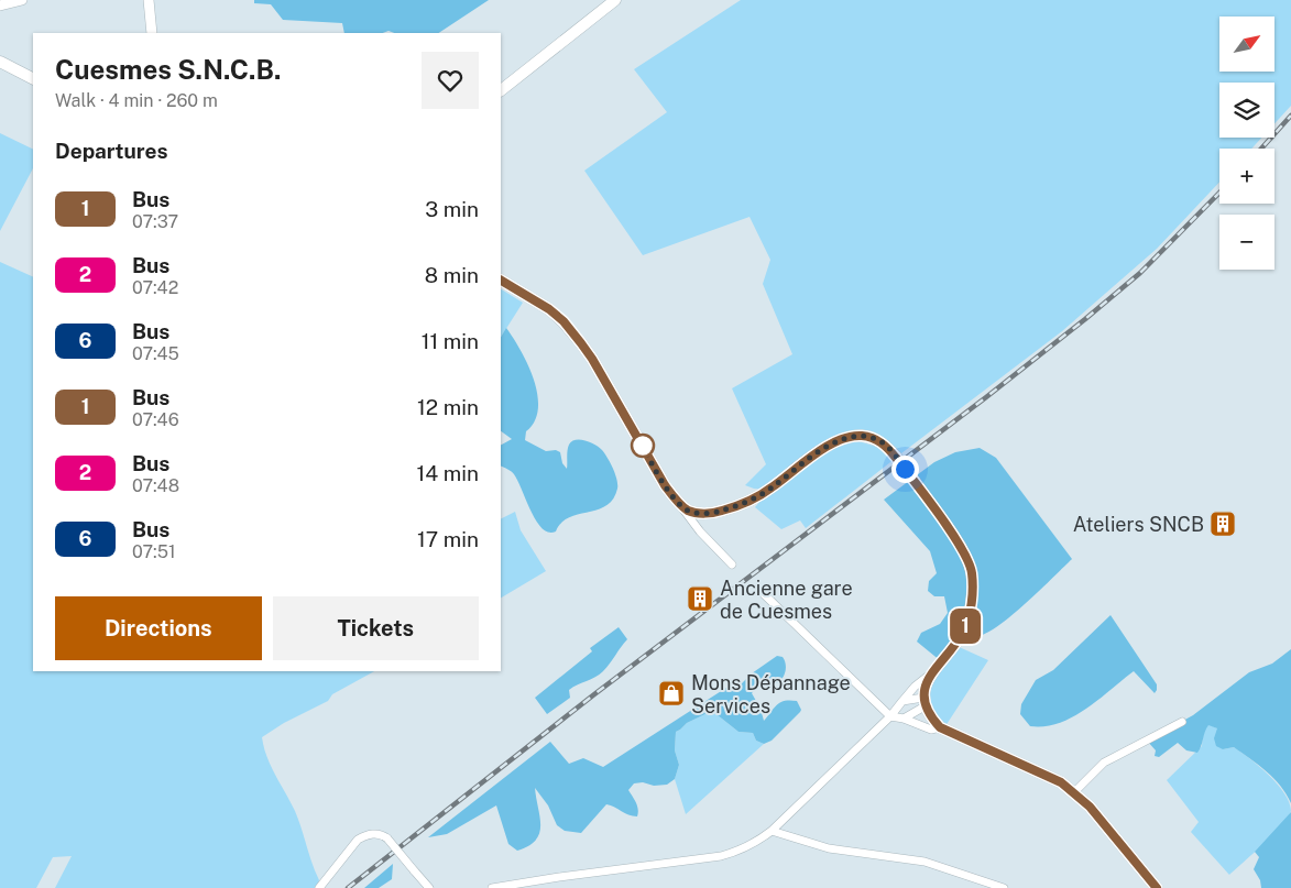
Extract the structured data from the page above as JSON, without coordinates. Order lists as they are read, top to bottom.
{
  "places": {
    "building": ["Ateliers SNCB", "Ancienne gare de Cuesmes"],
    "shop": ["Mons Dépannage Services"]
  },
  "lines": ["bus line 1"],
  "north": "top right",
  "page": {
    "on_map": "1",
    "map_buttons": ["+", "−"],
    "heading": [
      ["Cuesmes S.N.C.B.", "Walk · 4 min · 260 m"],
      "Departures"
    ],
    "list": [
      {
        "mark": "1",
        "name": "Bus",
        "note": "07:37",
        "value": "3 min"
      },
      {
        "mark": "2",
        "name": "Bus",
        "note": "07:42",
        "value": "8 min"
      },
      {
        "mark": "6",
        "name": "Bus",
        "note": "07:45",
        "value": "11 min"
      },
      {
        "mark": "1",
        "name": "Bus",
        "note": "07:46",
        "value": "12 min"
      },
      {
        "mark": "2",
        "name": "Bus",
        "note": "07:48",
        "value": "14 min"
      },
      {
        "mark": "6",
        "name": "Bus",
        "note": "07:51",
        "value": "17 min"
      }
    ],
    "buttons": ["Directions", "Tickets"]
  }
}
